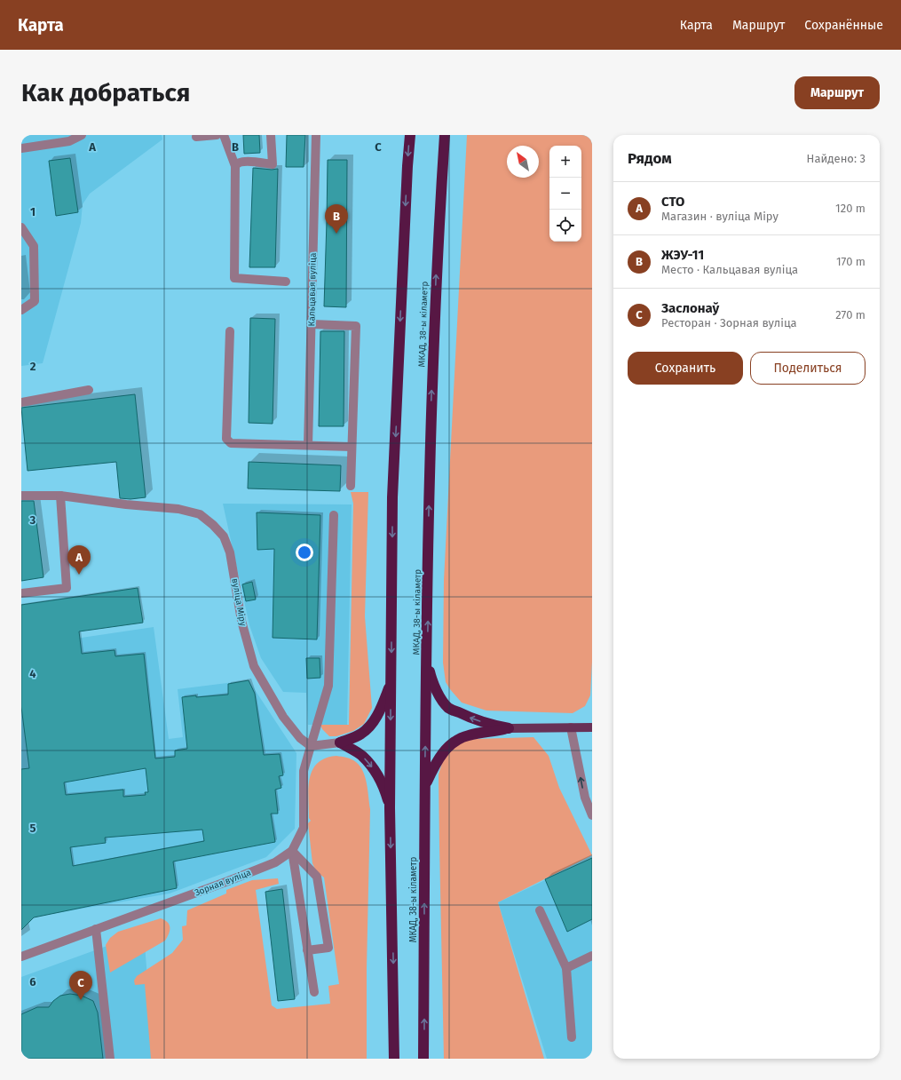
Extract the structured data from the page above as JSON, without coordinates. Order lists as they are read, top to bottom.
{
  "streets": {
    "highway": ["МКАД, 38-ы кіламетр"],
    "street": ["Кальцавая вуліца", "вуліца Міру", "Зорная вуліца"]
  },
  "crossings": [
    ["вуліца Міру", "Зорная вуліца"]
  ],
  "north": "top left",
  "page": {
    "header": "Карта",
    "nav": ["Карта", "Маршрут", "Сохранённые"],
    "buttons": [
      "Маршрут",
      ["Сохранить", "Поделиться"]
    ],
    "title": "Как добраться",
    "heading": ["Рядом", "Найдено: 3"],
    "map_buttons": ["+", "−"],
    "list": [
      {
        "mark": "A",
        "name": "СТО",
        "note": "Магазин · вуліца Міру",
        "value": "120 m"
      },
      {
        "mark": "B",
        "name": "ЖЭУ-11",
        "note": "Место · Кальцавая вуліца",
        "value": "170 m"
      },
      {
        "mark": "C",
        "name": "Заслонаў",
        "note": "Ресторан · Зорная вуліца",
        "value": "270 m"
      }
    ],
    "pins": ["B", "A", "C"]
  },
  "grid": {
    "columns": ["A", "B", "C"],
    "rows": [
      "1",
      "2",
      "3",
      "4",
      "5",
      "6"
    ]
  }
}
